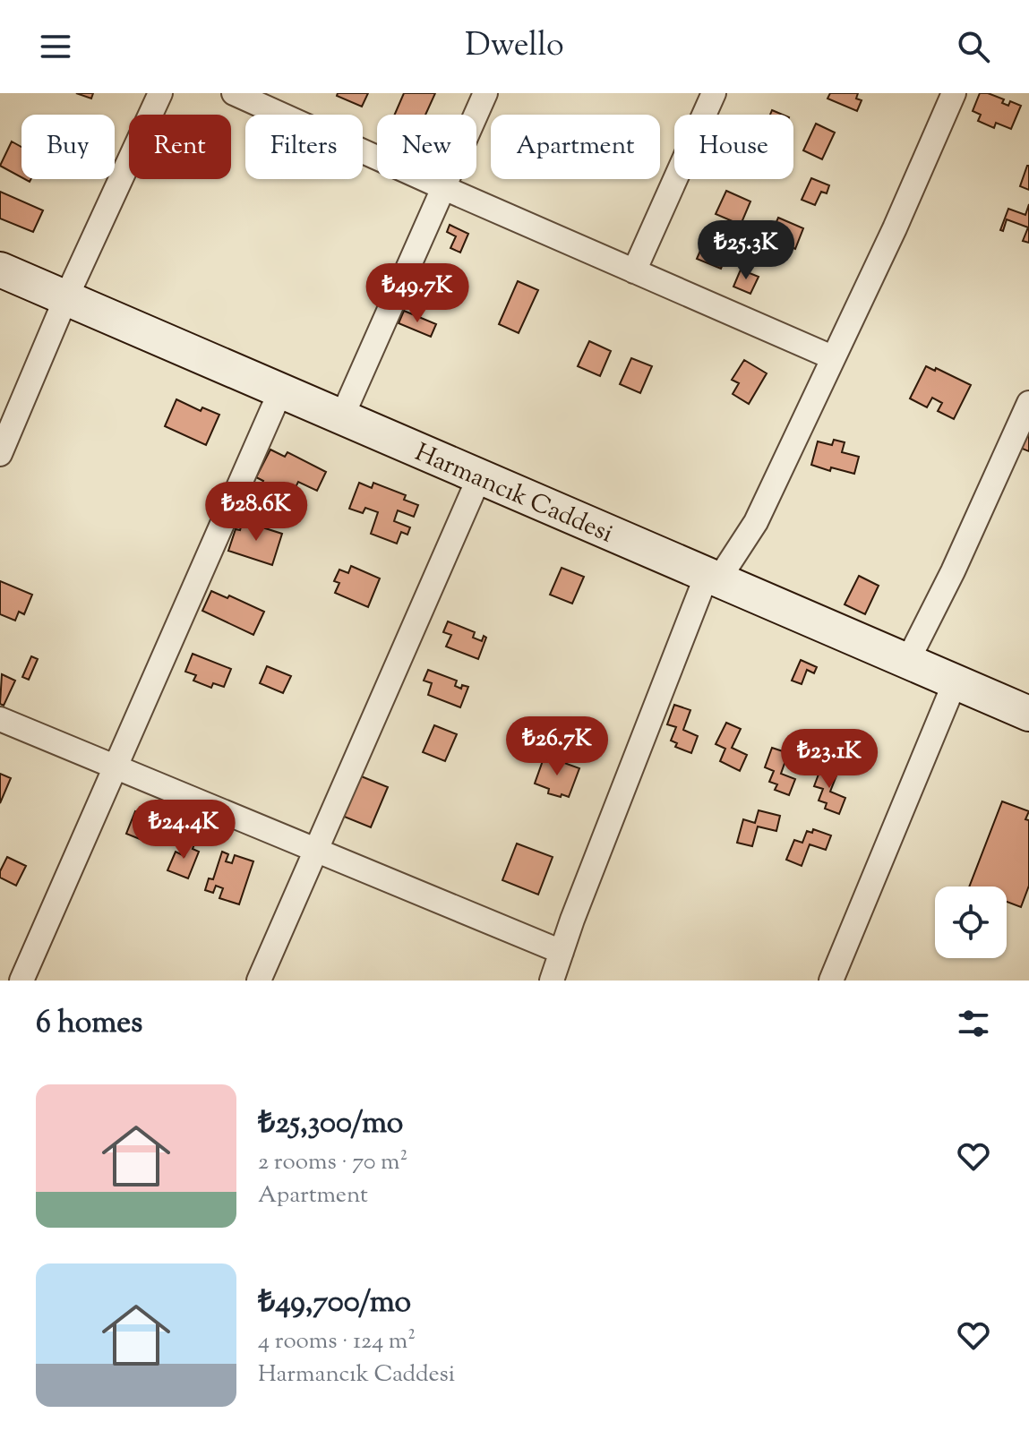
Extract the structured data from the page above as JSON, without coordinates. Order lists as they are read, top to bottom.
{
  "streets": {
    "street": ["Harmancık Caddesi"]
  },
  "page": {
    "header": "Dwello",
    "chip": [
      "Buy",
      "Rent",
      "Filters",
      "New",
      "Apartment",
      "House"
    ],
    "price": [
      "₺25.3K",
      "₺49.7K",
      "₺28.6K",
      "₺26.7K",
      "₺23.1K",
      "₺24.4K"
    ],
    "heading": "6 homes",
    "list": [
      {
        "name": "₺25,300/mo",
        "note": "2 rooms · 70 m² · Apartment"
      },
      {
        "name": "₺49,700/mo",
        "note": "4 rooms · 124 m² · Harmancık Caddesi"
      }
    ]
  }
}
